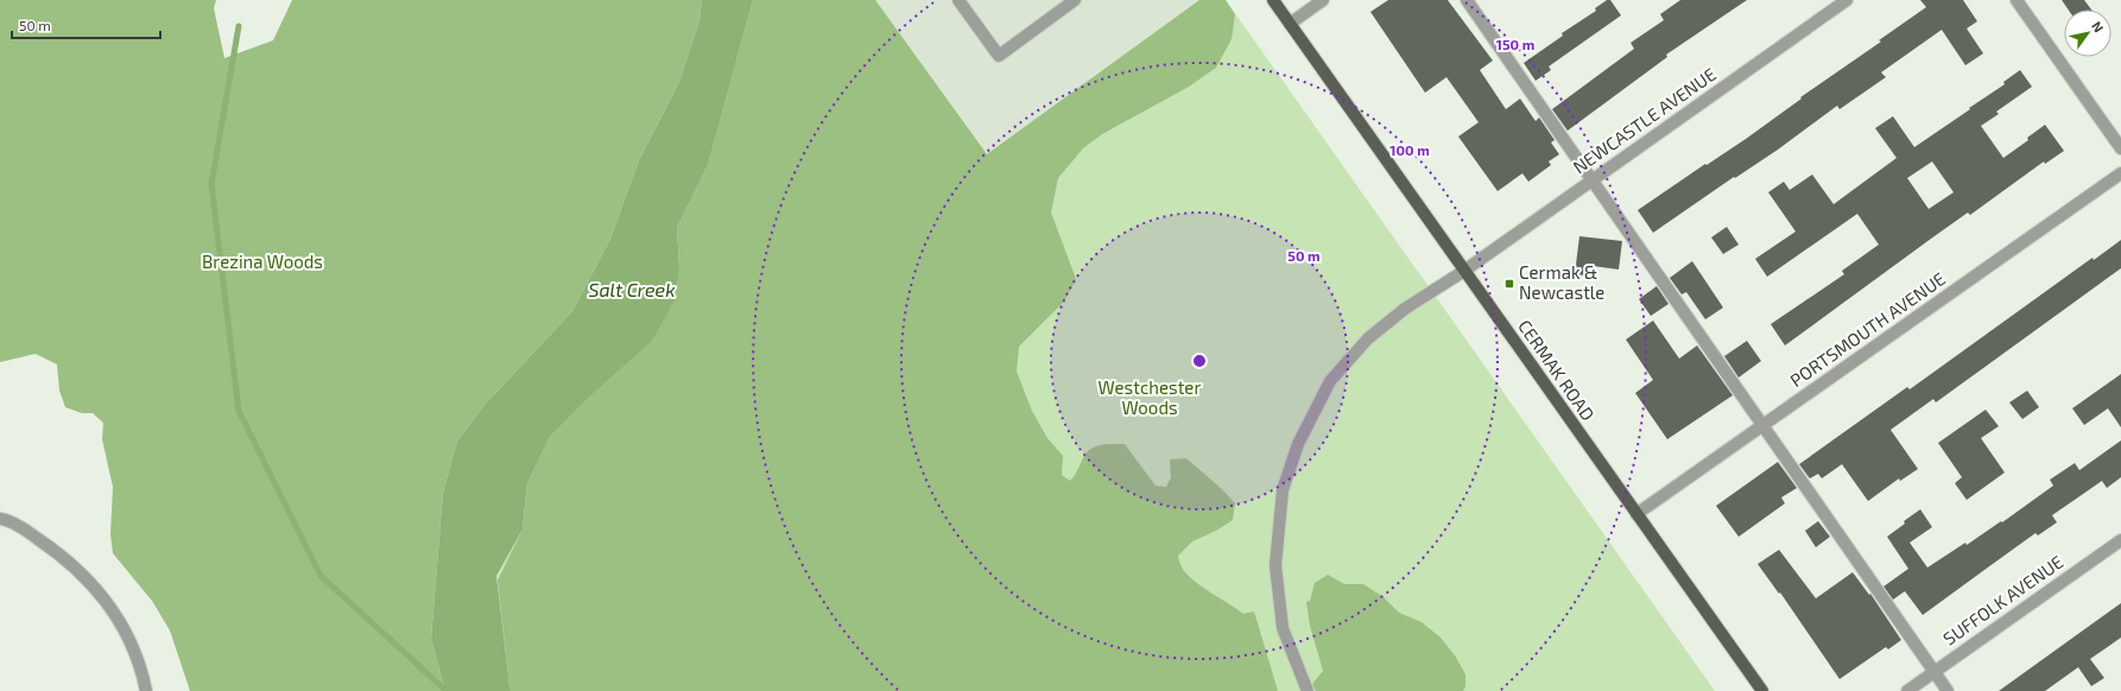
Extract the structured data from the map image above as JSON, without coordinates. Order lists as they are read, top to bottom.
{
  "streets": {
    "main road": ["CERMAK ROAD"],
    "street": ["NEWCASTLE AVENUE", "PORTSMOUTH AVENUE", "SUFFOLK AVENUE"]
  },
  "crossings": [
    ["NEWCASTLE AVENUE", "CERMAK ROAD"],
    ["PORTSMOUTH AVENUE", "CERMAK ROAD"]
  ],
  "water": ["Salt Creek"],
  "parks": ["Brezina Woods", "Westchester Woods"],
  "places": {
    "transit": ["Cermak & Newcastle"]
  },
  "scale_bar": "50 m",
  "north": "top right",
  "rings": ["150 m", "100 m", "50 m"]
}
